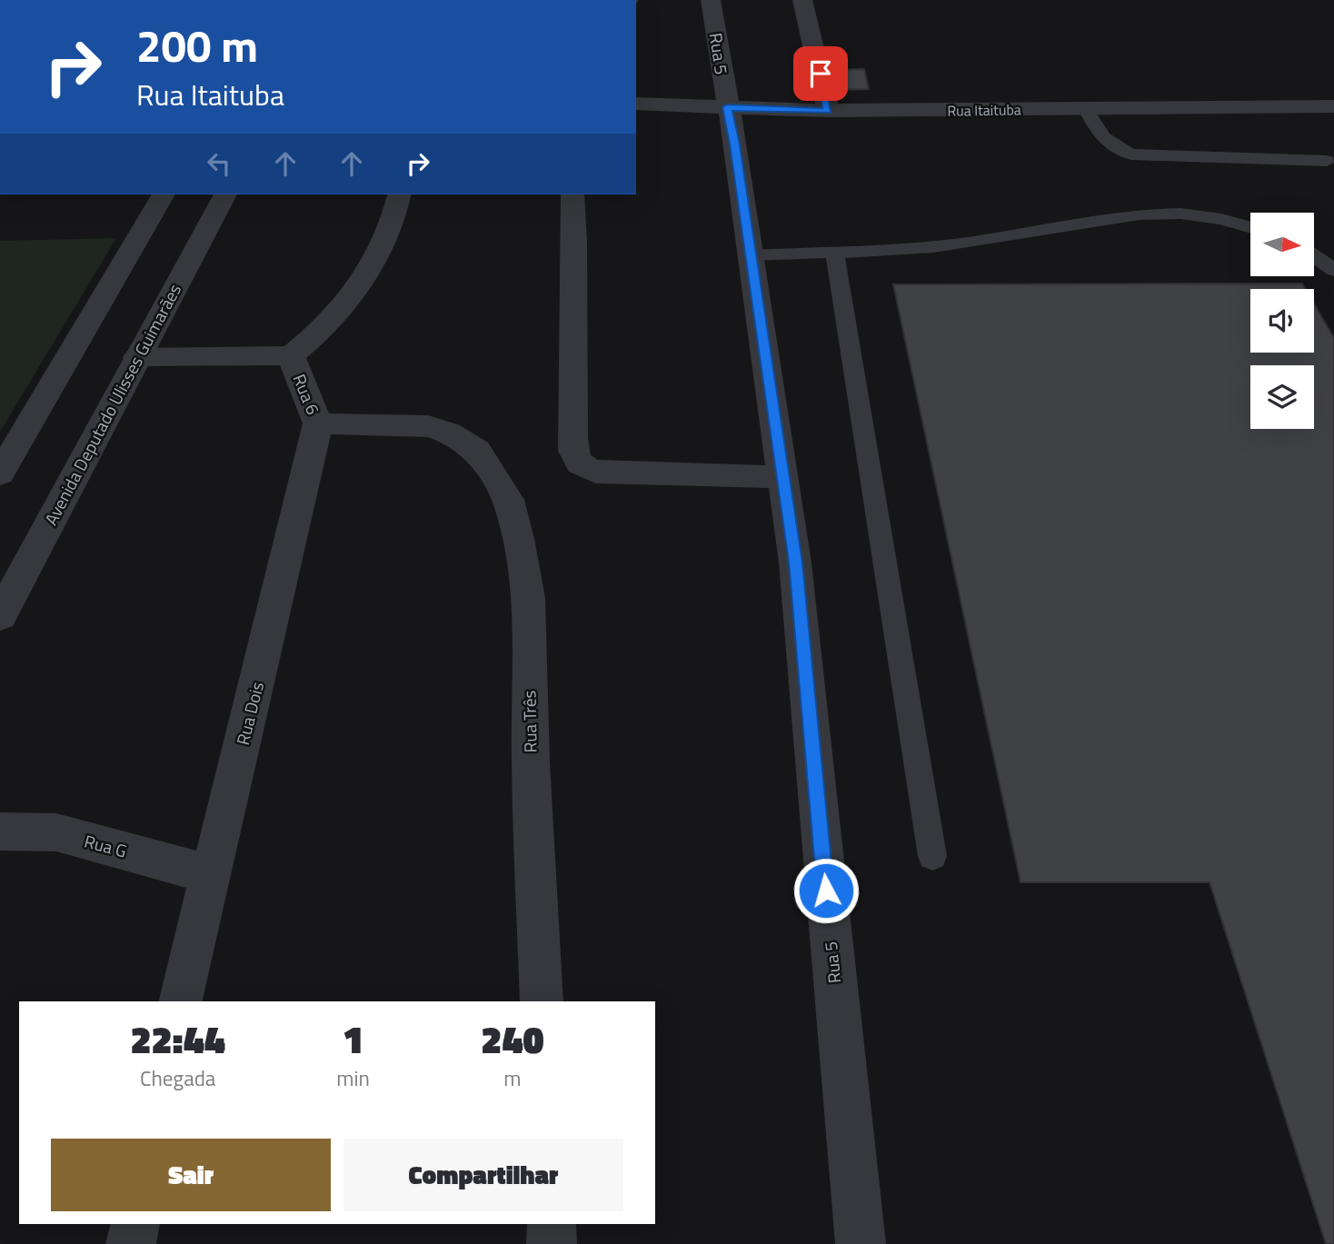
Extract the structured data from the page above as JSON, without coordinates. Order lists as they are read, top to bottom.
{
  "streets": {
    "street": [
      "Rua 5",
      "Rua Itaituba",
      "Rua 6",
      "Avenida Deputado Ulisses Guimarães",
      "Rua Dois",
      "Rua Três",
      "Rua G"
    ]
  },
  "crossings": [
    ["Rua 5", "Rua Itaituba"],
    ["Rua 6", "Avenida Deputado Ulisses Guimarães"],
    ["Rua 6", "Rua Dois"],
    ["Rua 6", "Rua Três"],
    ["Rua Dois", "Rua G"]
  ],
  "north": "right",
  "page": {
    "turn": ["200 m", "Rua Itaituba"],
    "eta": [
      "22:44",
      "Chegada",
      "1",
      "min",
      "240",
      "m"
    ],
    "buttons": ["Sair", "Compartilhar"]
  }
}
